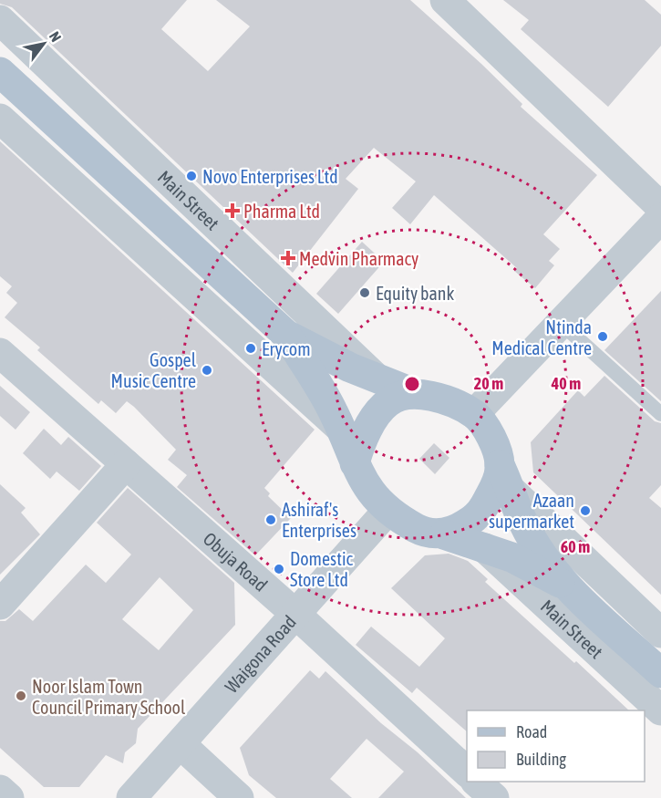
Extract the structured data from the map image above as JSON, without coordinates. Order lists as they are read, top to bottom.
{
  "streets": {
    "main road": ["Main Street"],
    "street": ["Obuja Road", "Waigona Road"]
  },
  "crossings": [
    ["Main Street", "Waigona Road"],
    ["Obuja Road", "Waigona Road"]
  ],
  "places": {
    "other": [
      "Novo Enterprises Ltd",
      "Equity bank",
      "Ntinda Medical Centre",
      "Erycom",
      "Gospel Music Centre",
      "Azaan supermarket",
      "Ashiraf's Enterprises",
      "Domestic Store Ltd",
      "Noor Islam Town Council Primary School"
    ],
    "health": ["Pharma Ltd", "Medvin Pharmacy"]
  },
  "legend": ["Road", "Building"],
  "north": "top right",
  "rings": ["20 m", "40 m", "60 m"]
}
